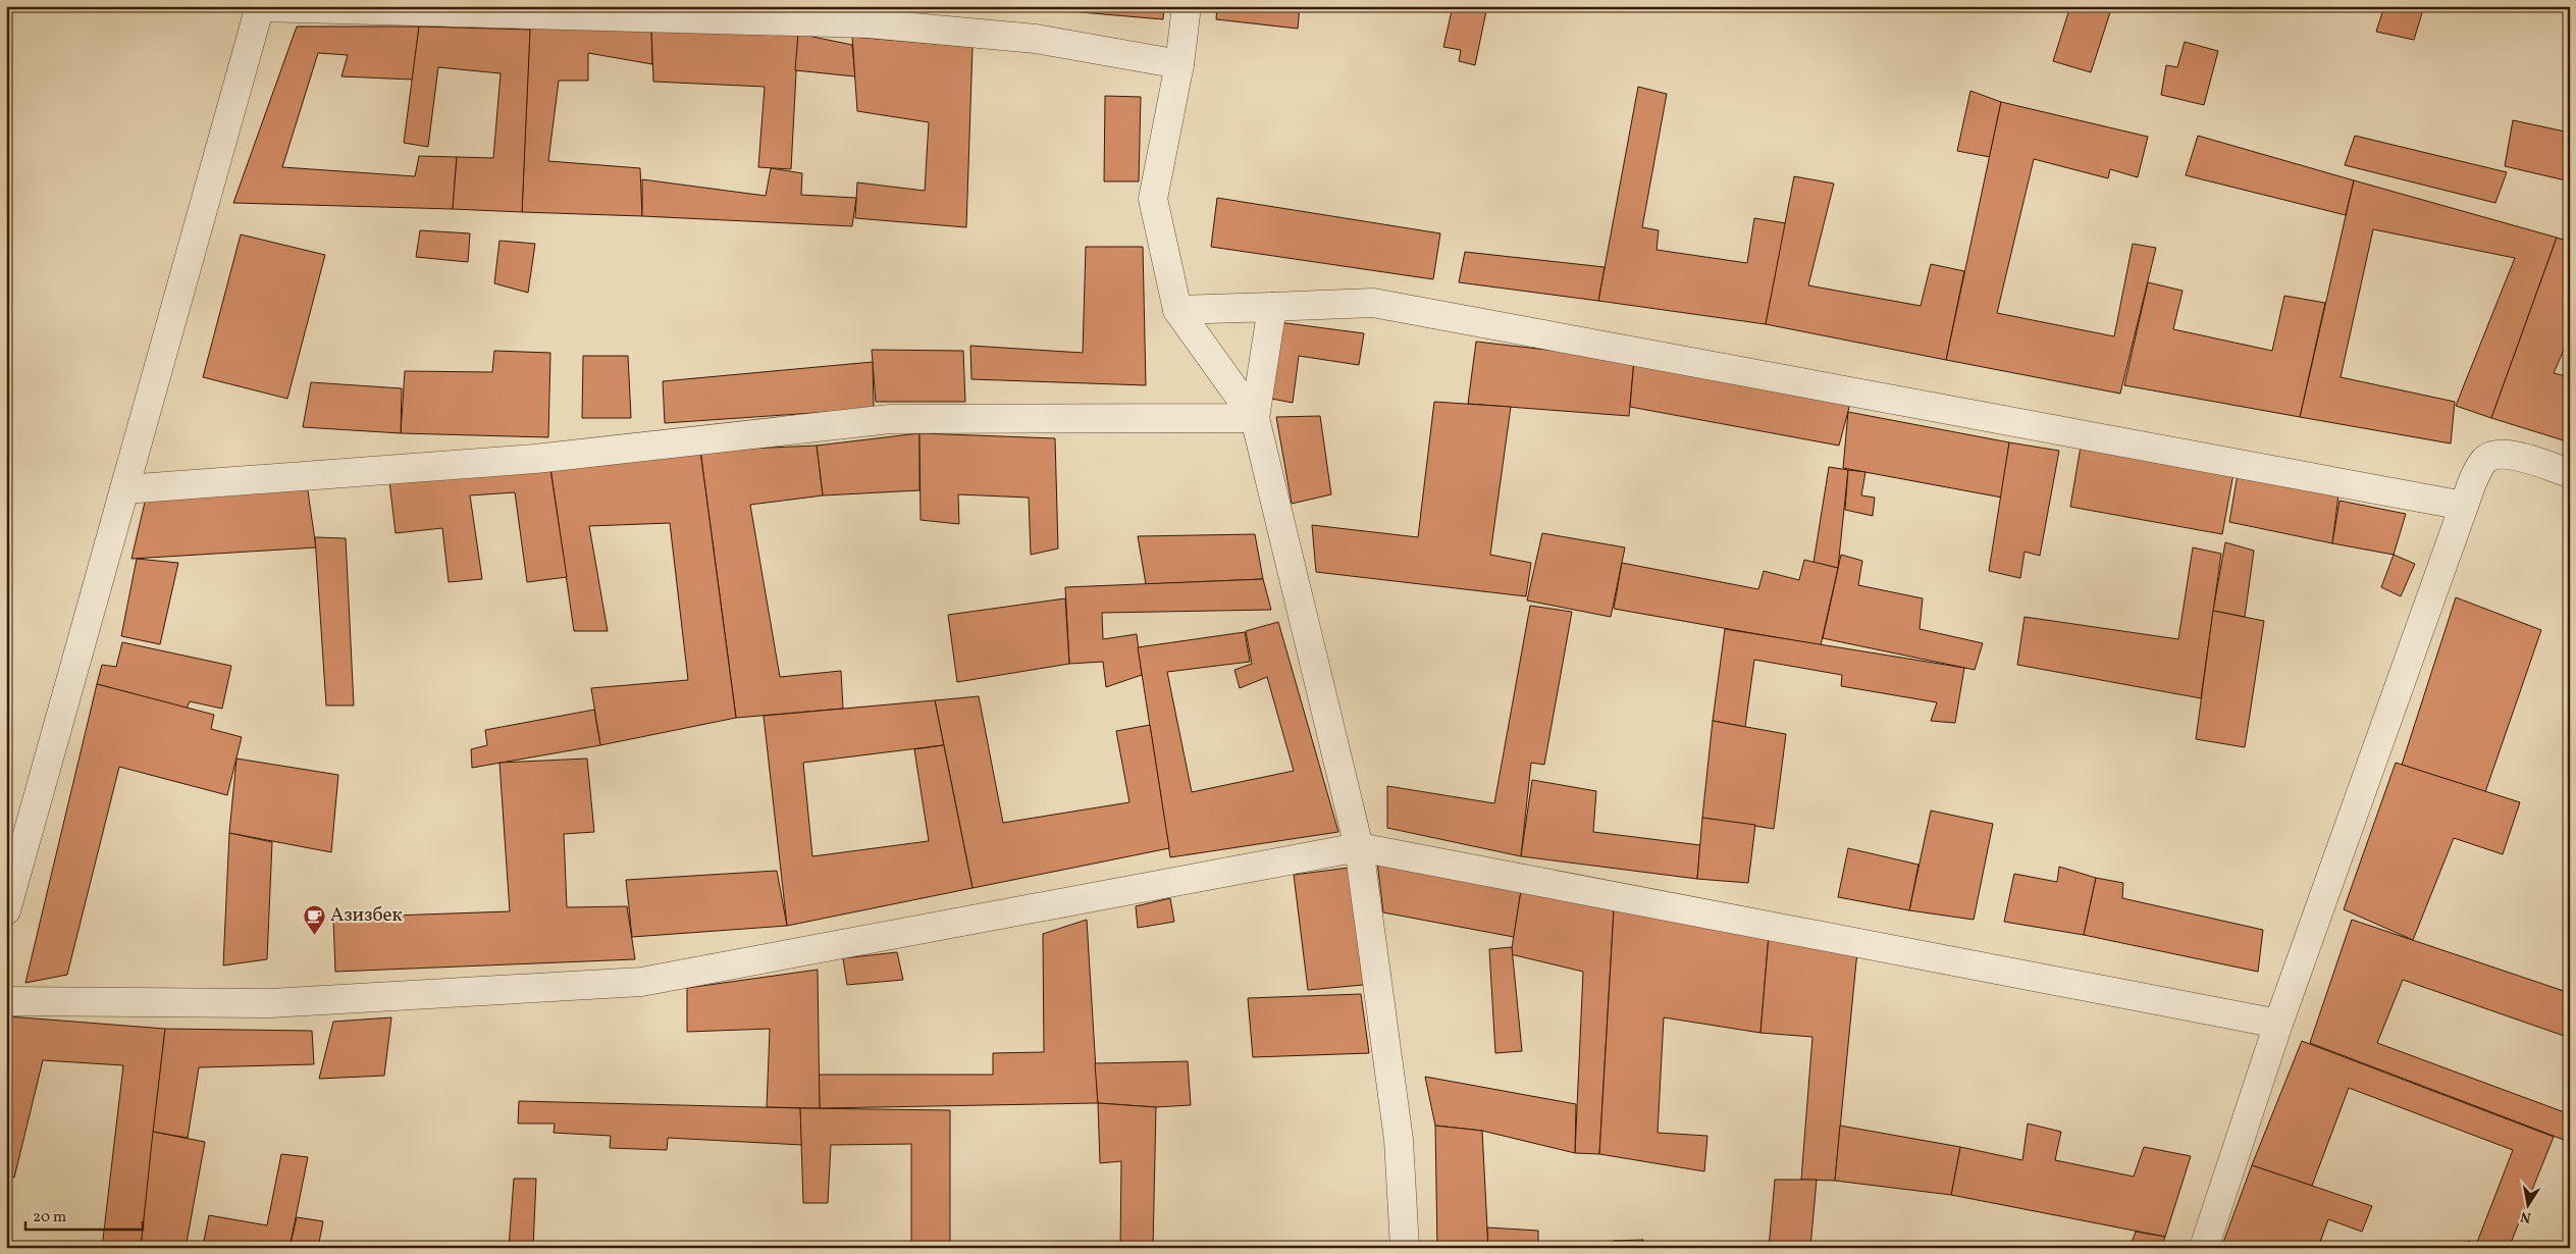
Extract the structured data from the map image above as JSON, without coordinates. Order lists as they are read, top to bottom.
{
  "places": {
    "cafe": ["Азизбек"]
  },
  "scale_bar": "20 m",
  "north": "bottom"
}
